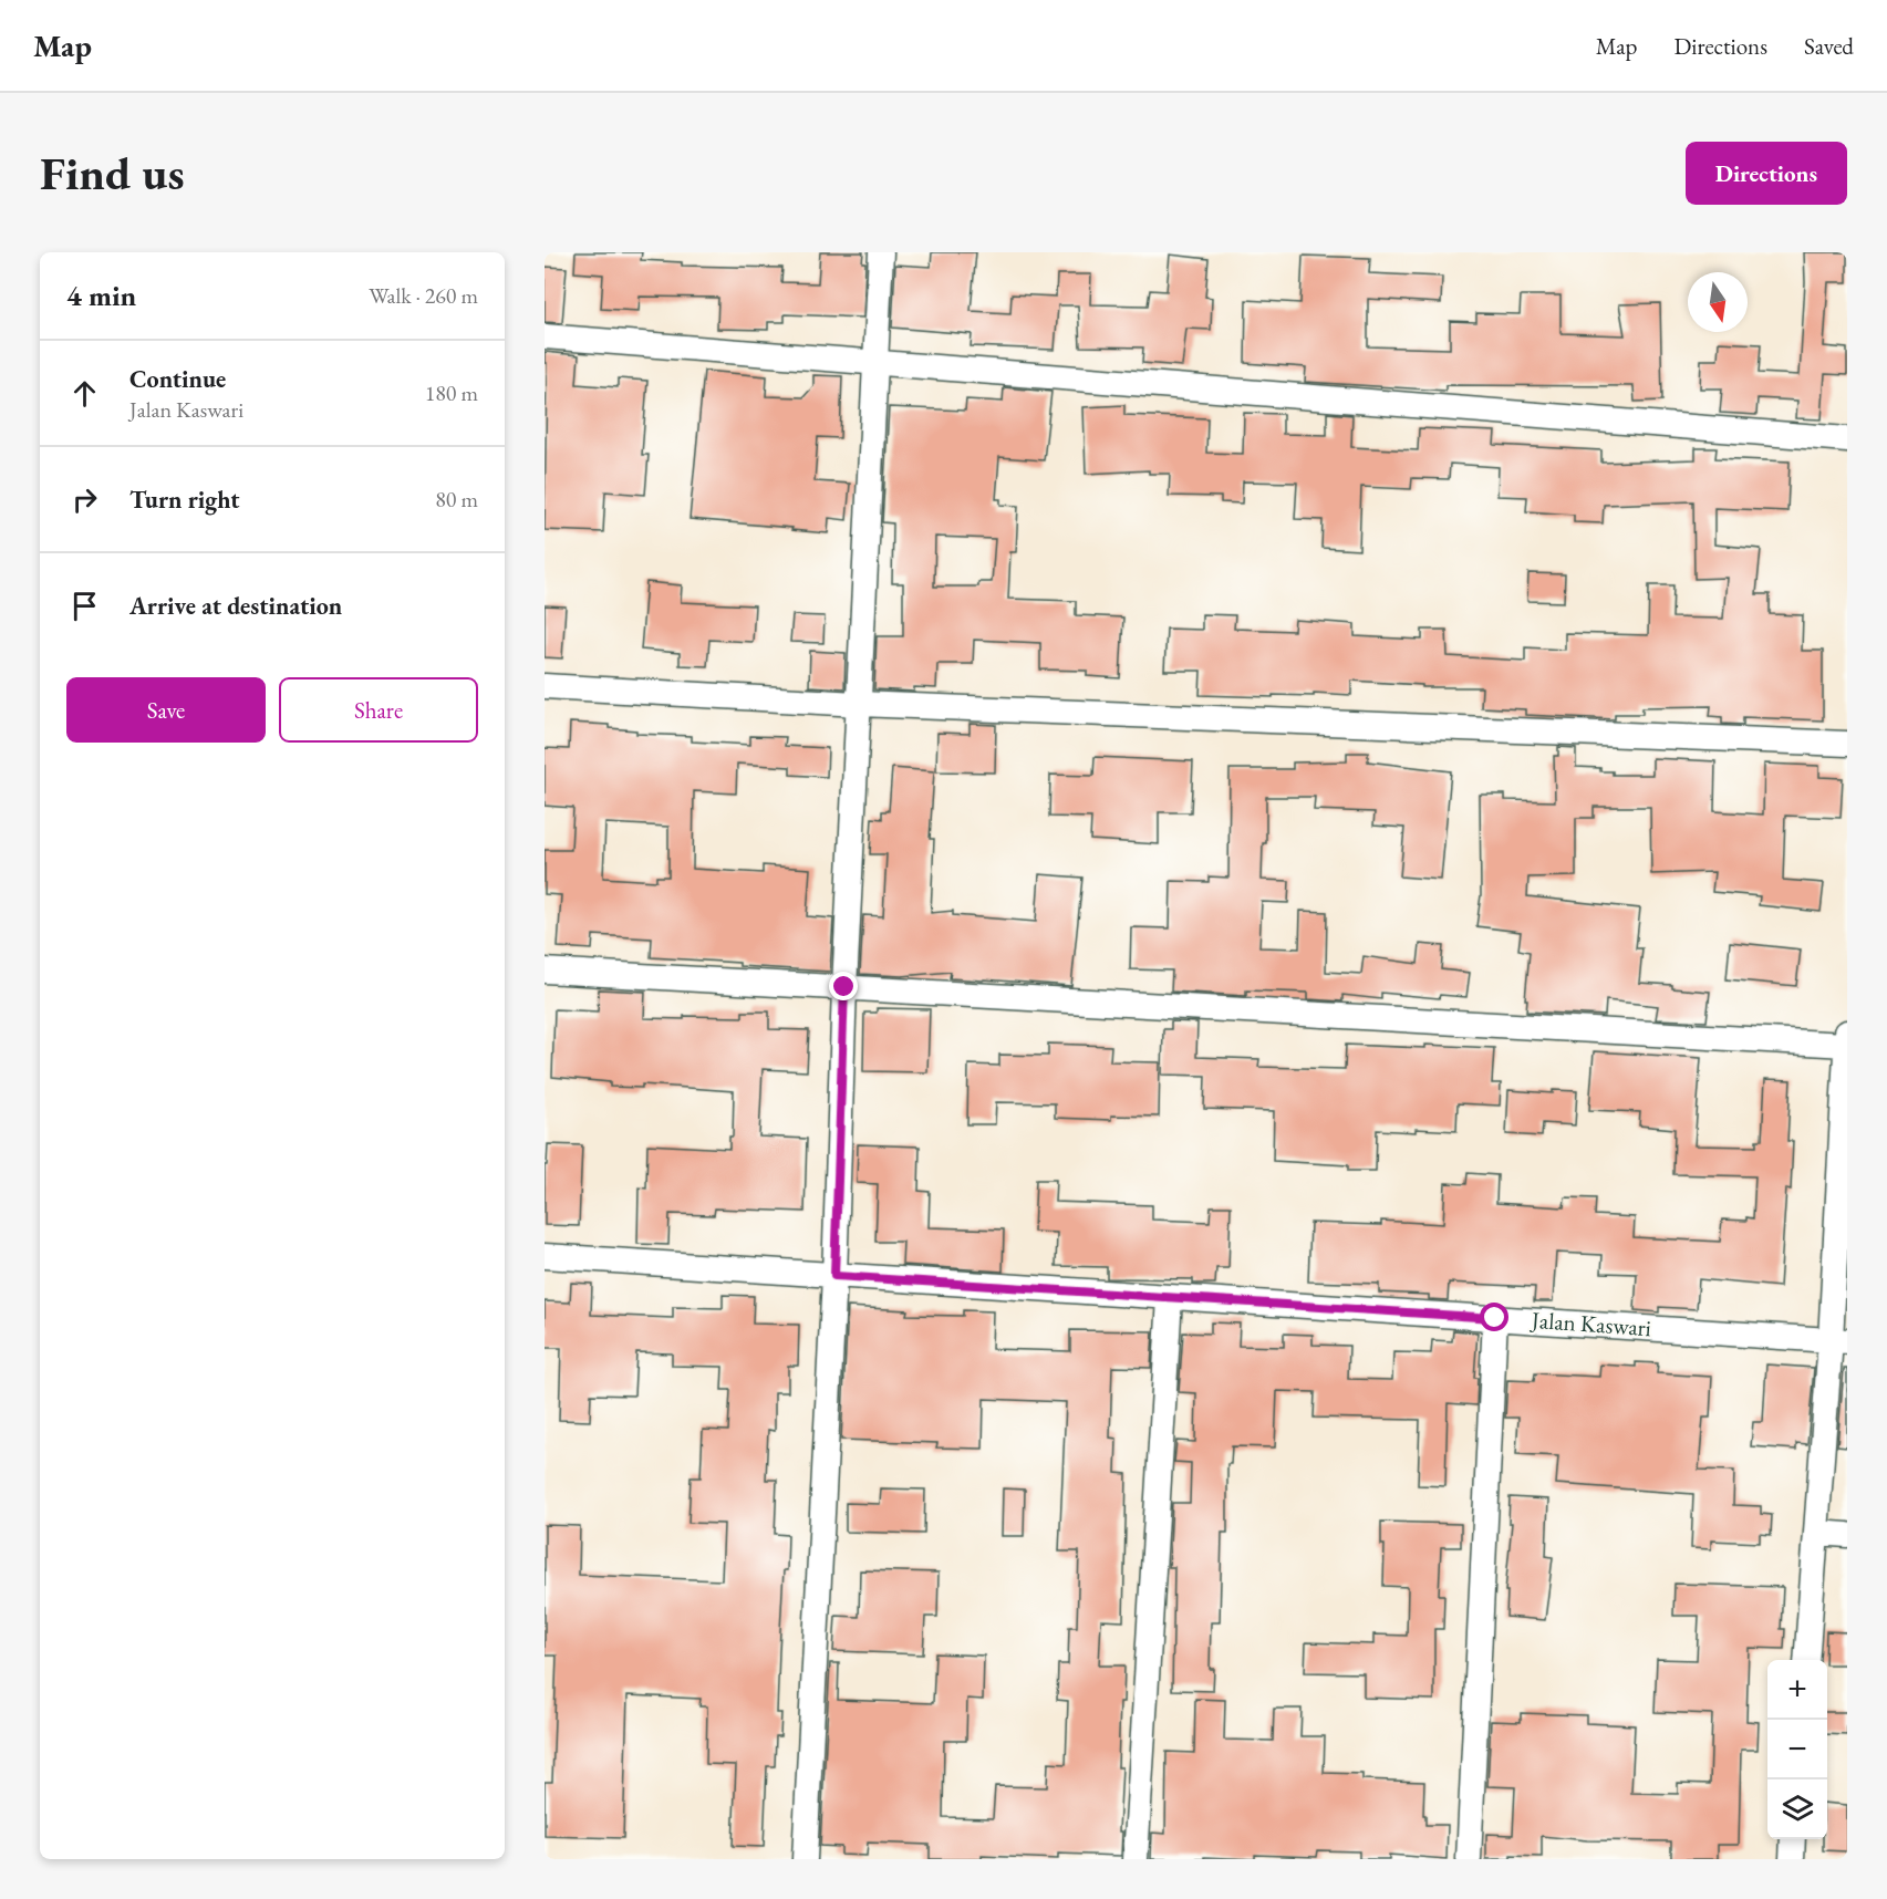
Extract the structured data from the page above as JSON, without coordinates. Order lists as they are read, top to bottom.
{
  "streets": {
    "street": ["Jalan Kaswari"]
  },
  "north": "bottom",
  "page": {
    "header": "Map",
    "nav": ["Map", "Directions", "Saved"],
    "buttons": [
      "Directions",
      ["Save", "Share"]
    ],
    "title": "Find us",
    "heading": ["4 min", "Walk · 260 m"],
    "list": [
      ["Continue", "Jalan Kaswari", "180 m"],
      ["Turn right", "80 m"],
      "Arrive at destination"
    ],
    "map_buttons": ["+", "−"]
  }
}
